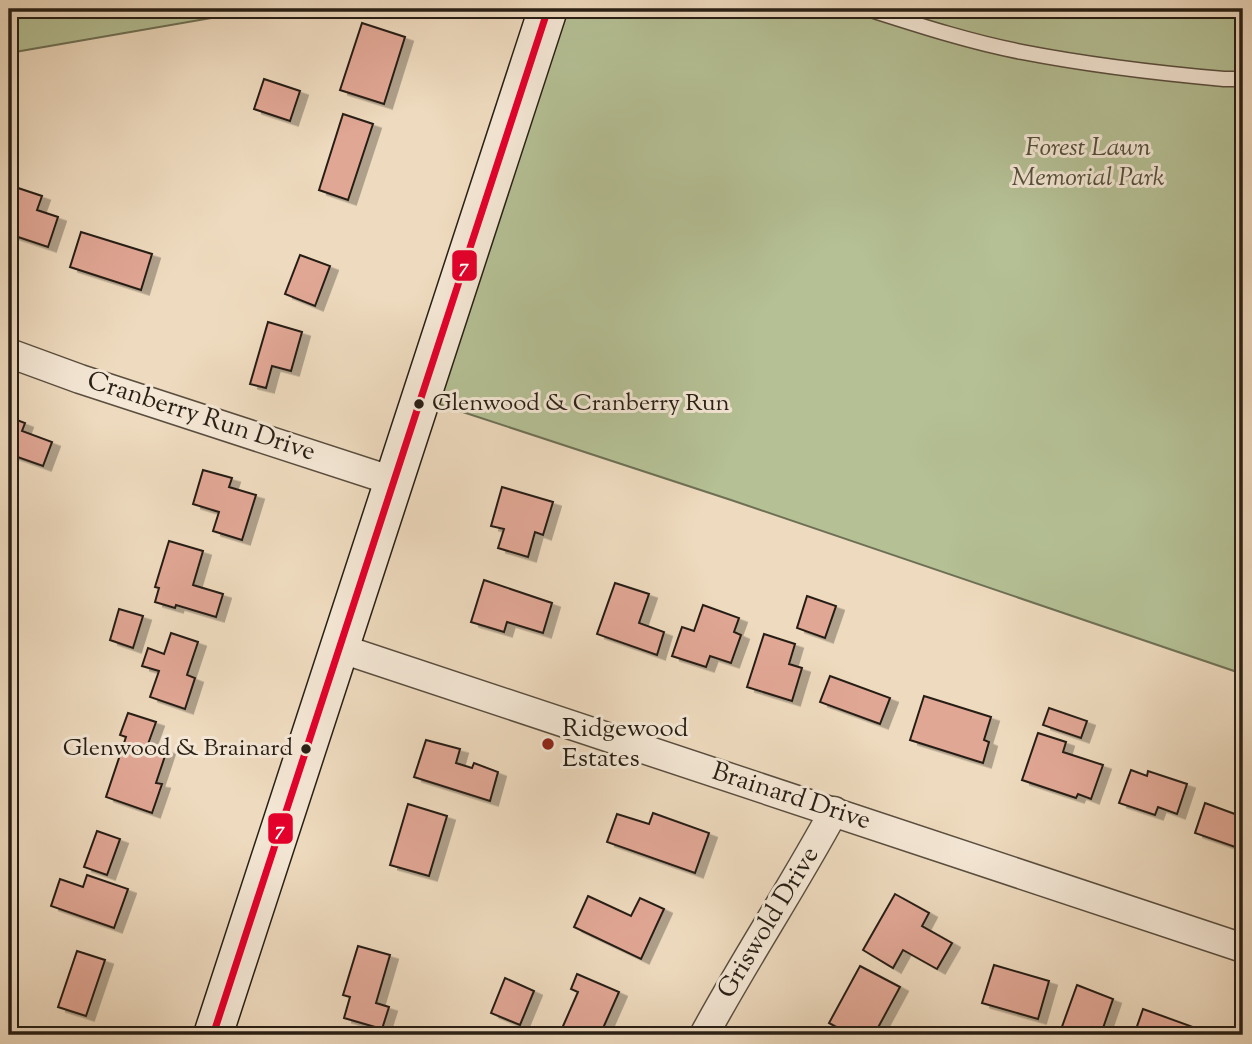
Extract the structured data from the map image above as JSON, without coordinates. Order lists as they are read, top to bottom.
{
  "streets": {
    "street": ["Cranberry Run Drive", "Brainard Drive", "Griswold Drive"]
  },
  "crossings": [
    ["Brainard Drive", "Griswold Drive"]
  ],
  "parks": ["Forest Lawn Memorial Park"],
  "places": ["Glenwood & Cranberry Run", "Ridgewood Estates", "Glenwood & Brainard"],
  "lines": ["transit line 7"]
}
